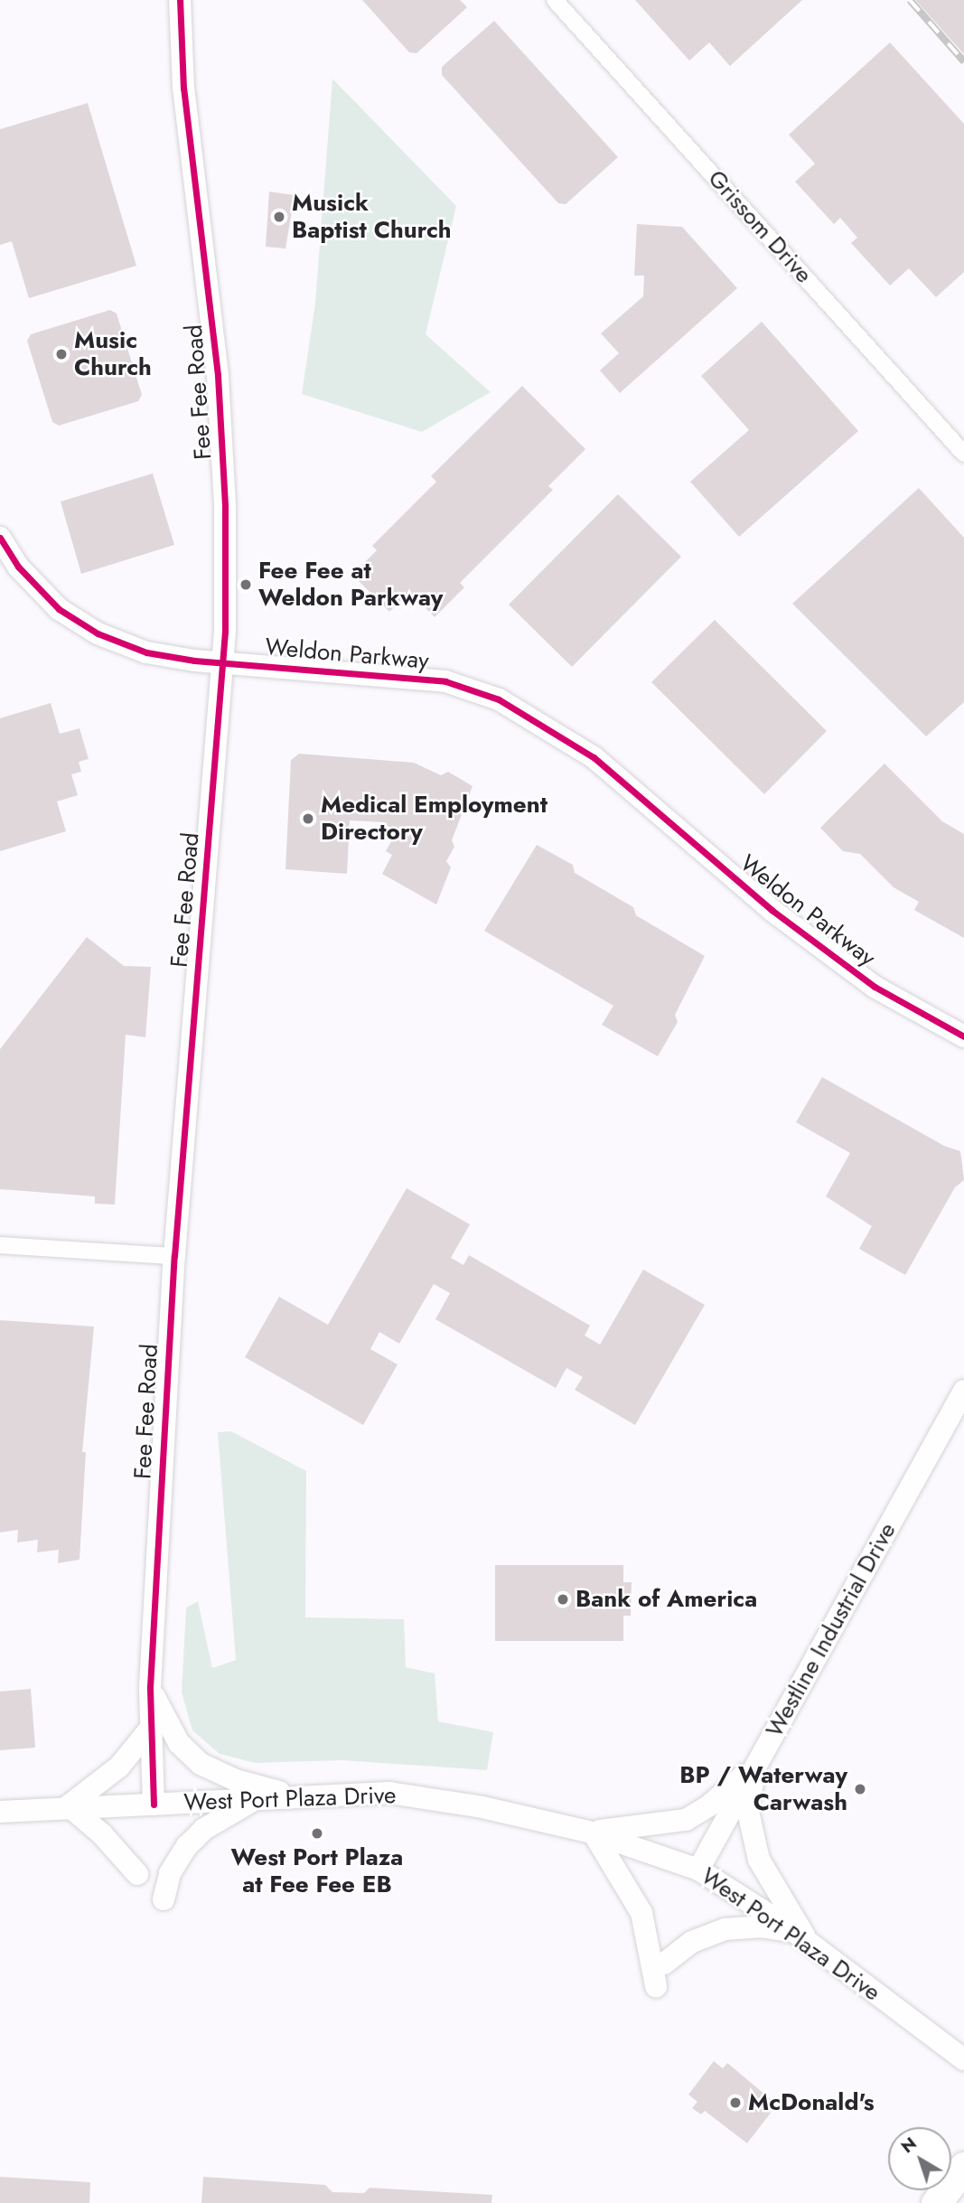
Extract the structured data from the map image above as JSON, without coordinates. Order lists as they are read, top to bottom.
{
  "streets": {
    "street": [
      "Grissom Drive",
      "Fee Fee Road",
      "Weldon Parkway",
      "Westline Industrial Drive",
      "West Port Plaza Drive"
    ]
  },
  "crossings": [
    ["Fee Fee Road", "Weldon Parkway"],
    ["Fee Fee Road", "West Port Plaza Drive"],
    ["Westline Industrial Drive", "West Port Plaza Drive"]
  ],
  "places": [
    "Musick Baptist Church",
    "Music Church",
    "Fee Fee at Weldon Parkway",
    "Medical Employment Directory",
    "Bank of America",
    "BP / Waterway Carwash",
    "West Port Plaza at Fee Fee EB",
    "McDonald's"
  ],
  "north": "top left"
}
